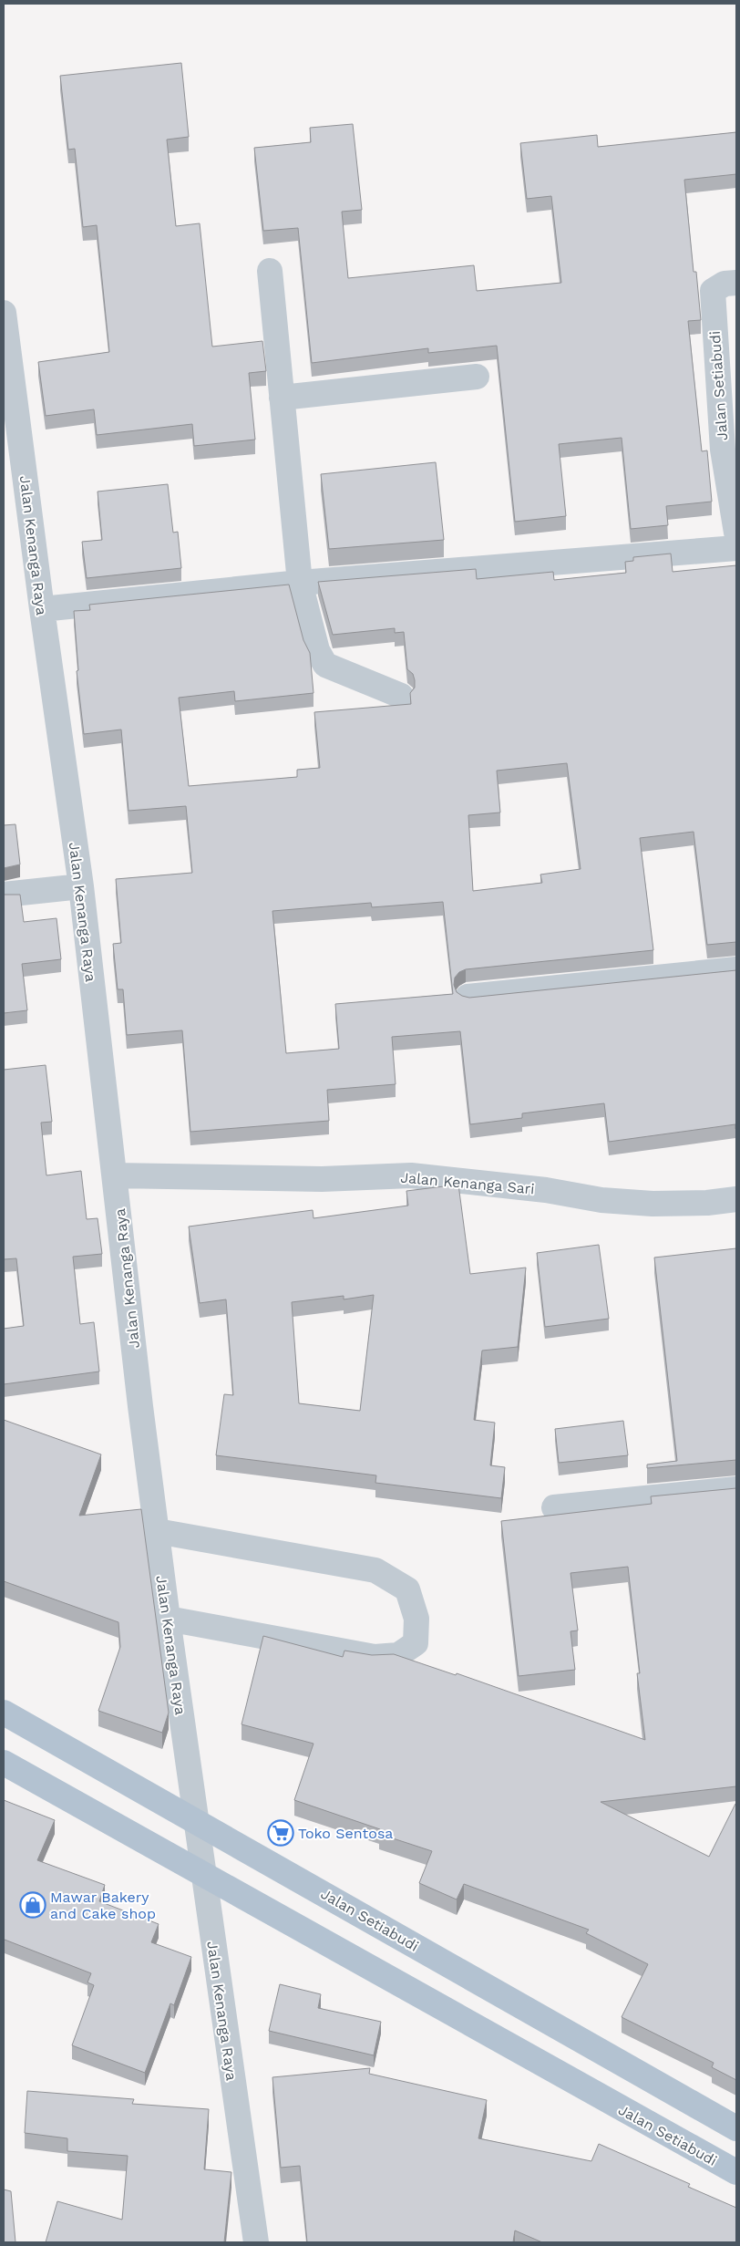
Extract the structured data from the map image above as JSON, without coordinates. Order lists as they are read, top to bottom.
{
  "streets": {
    "main road": ["Jalan Setiabudi"],
    "street": ["Jalan Kenanga Raya", "Jalan Kenanga Sari"]
  },
  "crossings": [
    ["Jalan Setiabudi", "Jalan Kenanga Raya"],
    ["Jalan Kenanga Raya", "Jalan Kenanga Sari"]
  ],
  "places": {
    "supermarket": ["Toko Sentosa"],
    "shop": ["Mawar Bakery and Cake shop"]
  }
}
